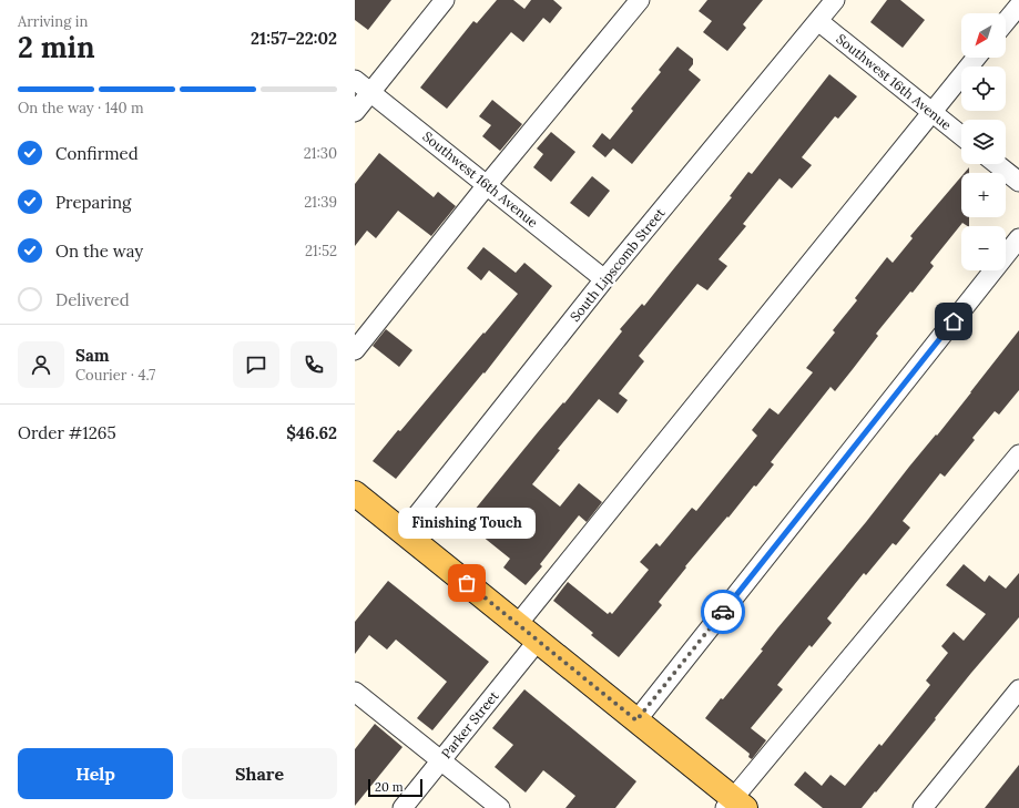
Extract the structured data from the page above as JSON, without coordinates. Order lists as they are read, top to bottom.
{
  "streets": {
    "street": ["Southwest 16th Avenue", "South Lipscomb Street", "Parker Street"]
  },
  "crossings": [
    ["Southwest 16th Avenue", "South Lipscomb Street"]
  ],
  "places": ["Finishing Touch"],
  "scale_bar": "20 m",
  "north": "bottom left",
  "page": {
    "heading": ["2 min", "Arriving in", "21:57–22:02"],
    "panel": [
      "Sam",
      "Courier · 4.7",
      "Order #1265",
      "$46.62"
    ],
    "map_buttons": ["+", "−"],
    "bar": "On the way · 140 m",
    "list": [
      ["Confirmed", "21:30"],
      ["Preparing", "21:39"],
      ["On the way", "21:52"],
      "Delivered"
    ],
    "bubble": "Finishing Touch",
    "buttons": ["Help", "Share"],
    "scale": "20 m"
  }
}
